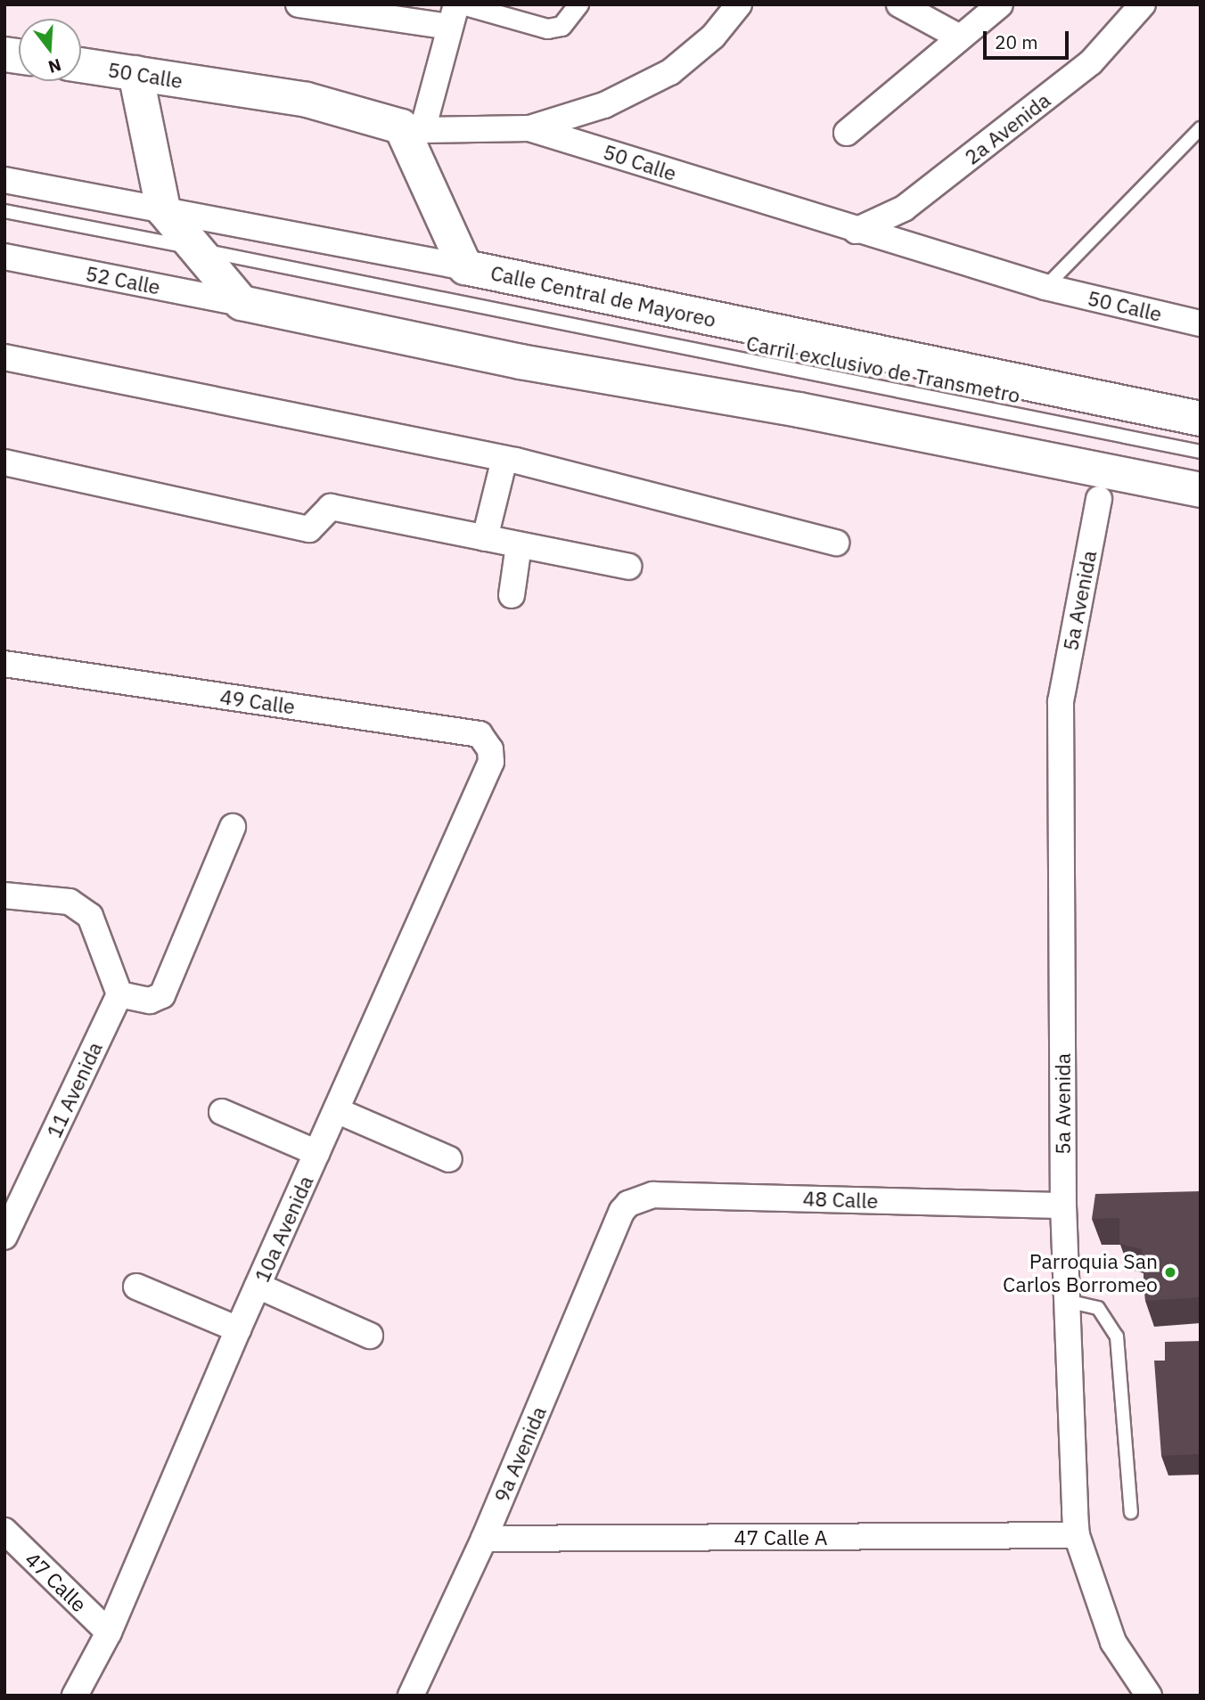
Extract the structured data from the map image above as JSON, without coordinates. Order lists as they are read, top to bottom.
{
  "streets": {
    "main road": ["50 Calle", "Calle Central de Mayoreo"],
    "street": [
      "2a Avenida",
      "52 Calle",
      "5a Avenida",
      "49 Calle",
      "11 Avenida",
      "48 Calle",
      "10a Avenida",
      "9a Avenida",
      "47 Calle A",
      "47 Calle"
    ],
    "lane": ["Carril exclusivo de Transmetro"]
  },
  "crossings": [
    ["50 Calle", "2a Avenida"],
    ["5a Avenida", "48 Calle"],
    ["5a Avenida", "47 Calle A"],
    ["49 Calle", "10a Avenida"],
    ["48 Calle", "9a Avenida"],
    ["10a Avenida", "47 Calle"],
    ["9a Avenida", "47 Calle A"]
  ],
  "places": ["Parroquia San Carlos Borromeo"],
  "scale_bar": "20 m",
  "north": "bottom"
}
